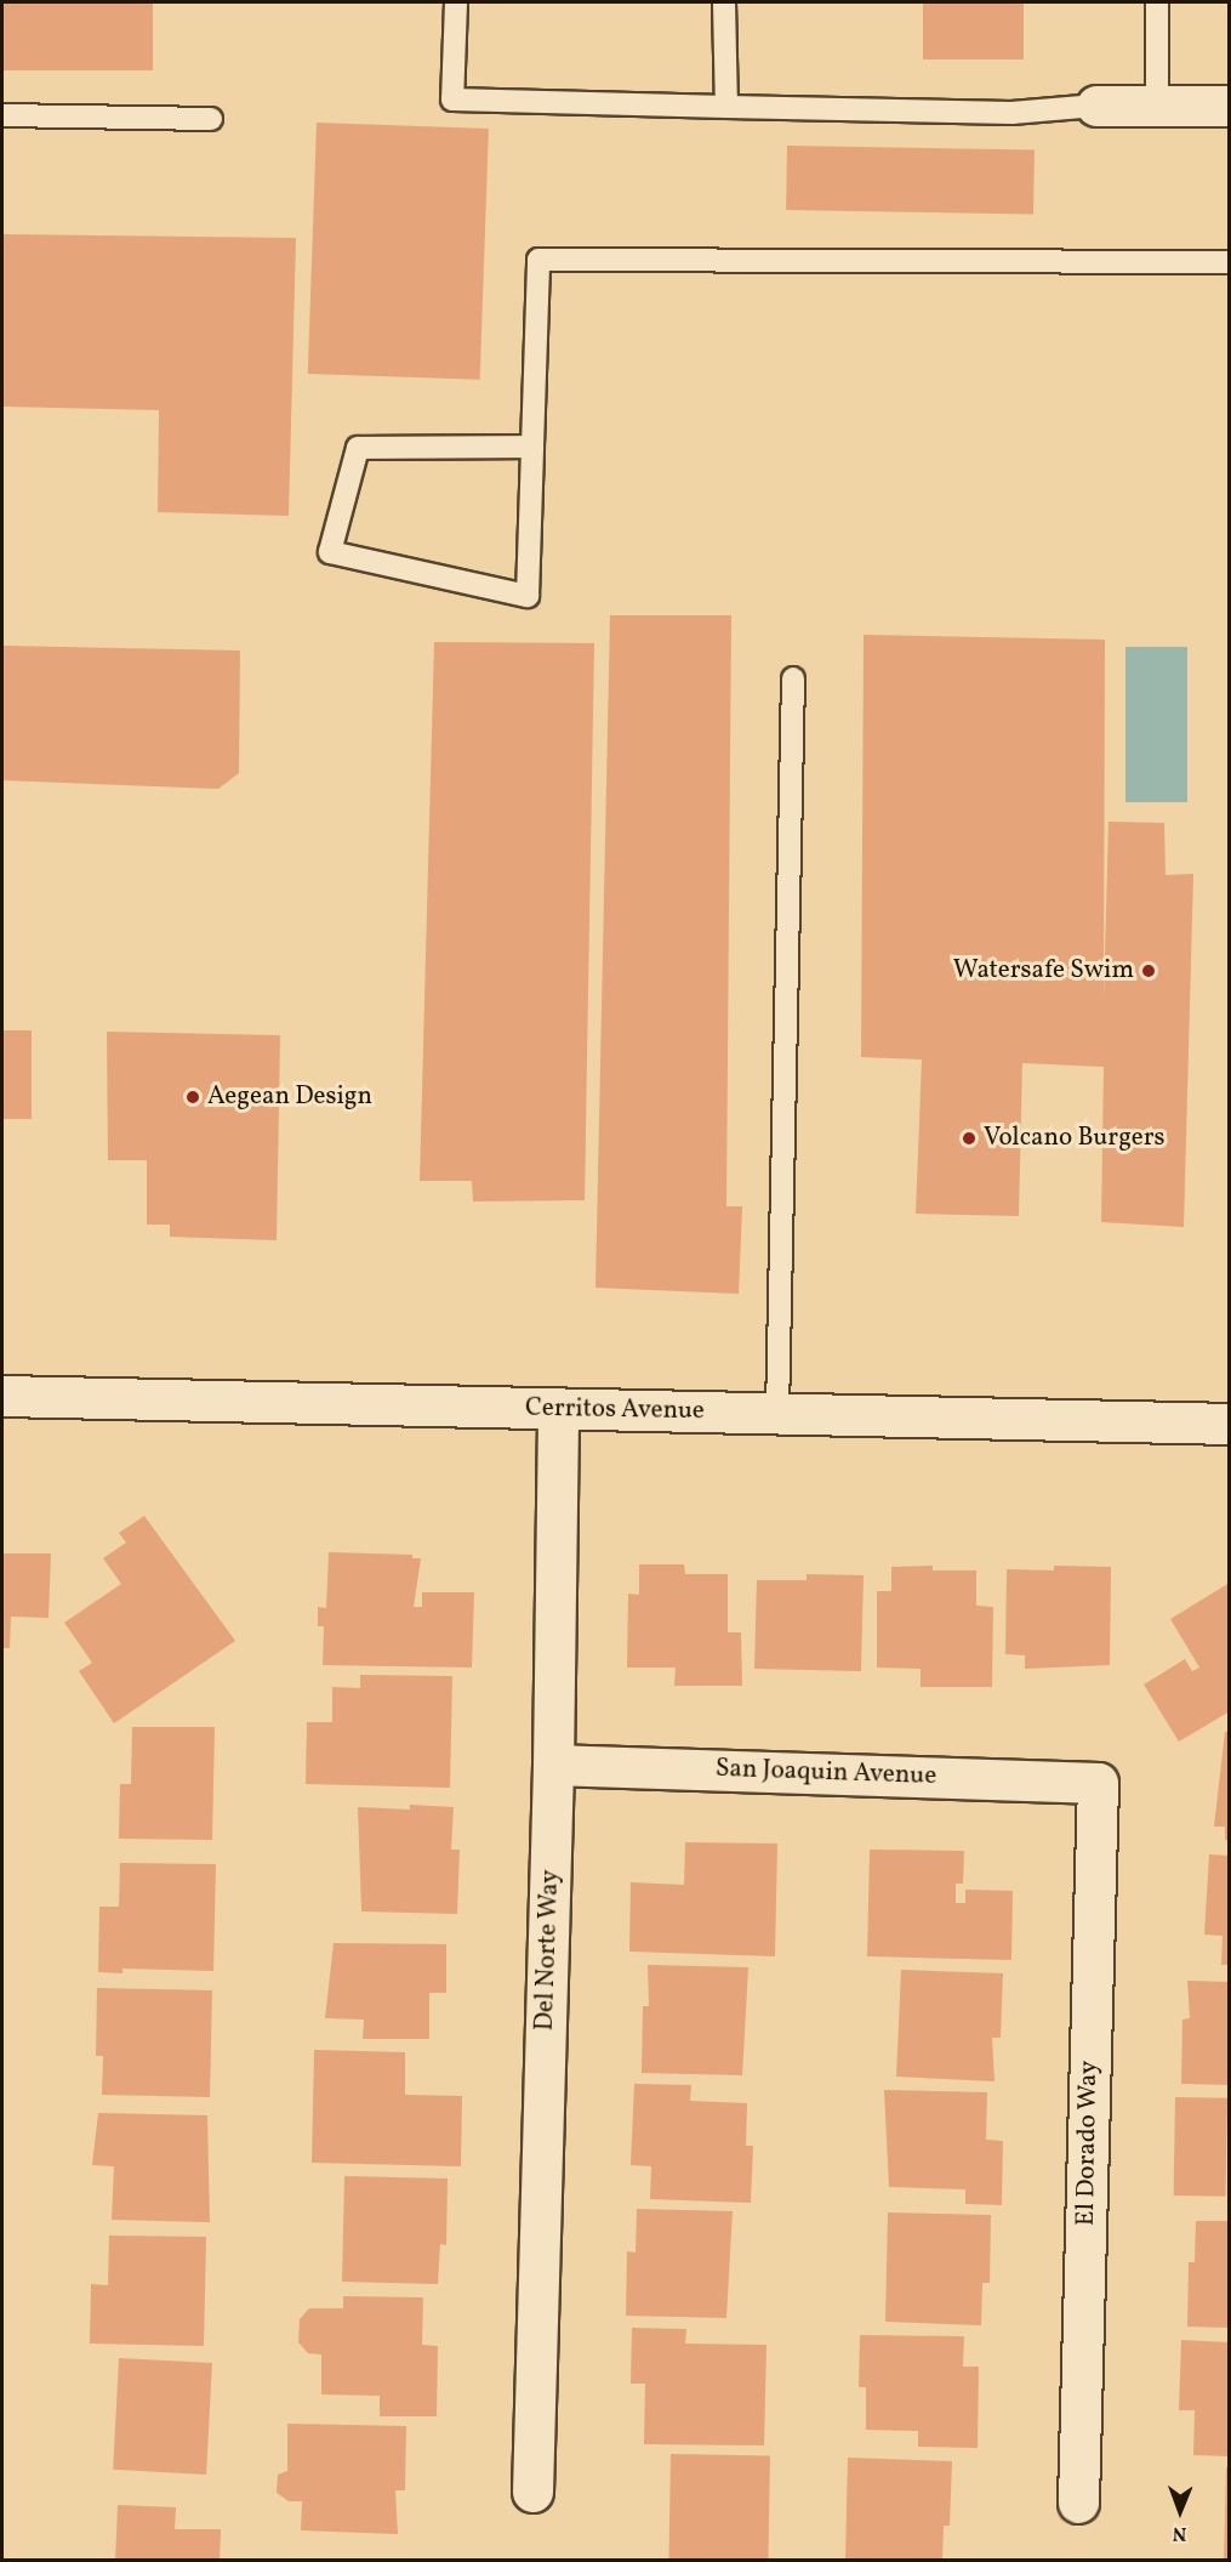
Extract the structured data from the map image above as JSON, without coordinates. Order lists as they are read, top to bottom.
{
  "streets": {
    "street": [
      "Cerritos Avenue",
      "San Joaquin Avenue",
      "Del Norte Way",
      "El Dorado Way"
    ]
  },
  "crossings": [
    ["Cerritos Avenue", "Del Norte Way"],
    ["San Joaquin Avenue", "Del Norte Way"],
    ["San Joaquin Avenue", "El Dorado Way"]
  ],
  "places": ["Watersafe Swim", "Aegean Design", "Volcano Burgers"],
  "north": "bottom"
}
